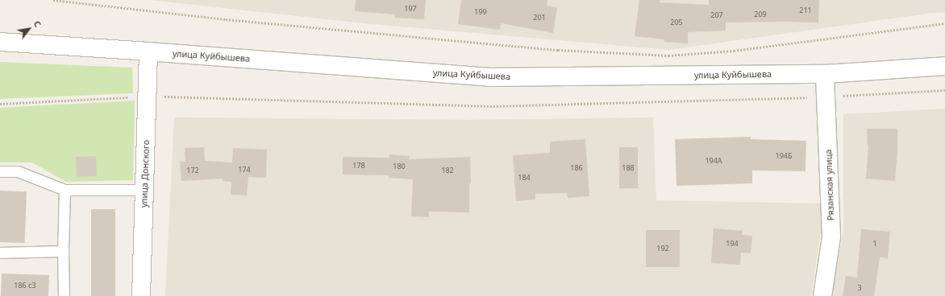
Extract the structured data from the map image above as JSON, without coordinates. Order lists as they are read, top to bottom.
{
  "streets": {
    "street": ["улица Куйбышева", "улица Донского", "Рязанская улица"]
  },
  "crossings": [
    ["улица Куйбышева", "улица Донского"],
    ["улица Куйбышева", "Рязанская улица"]
  ],
  "house_numbers": [
    "197",
    "211",
    "199",
    "209",
    "207",
    "201",
    "205",
    "194Б",
    "194А",
    "178",
    "180",
    "186",
    "188",
    "174",
    "172",
    "182",
    "184",
    "194",
    "1",
    "192",
    "186 с3",
    "3"
  ],
  "north": "top right"
}
